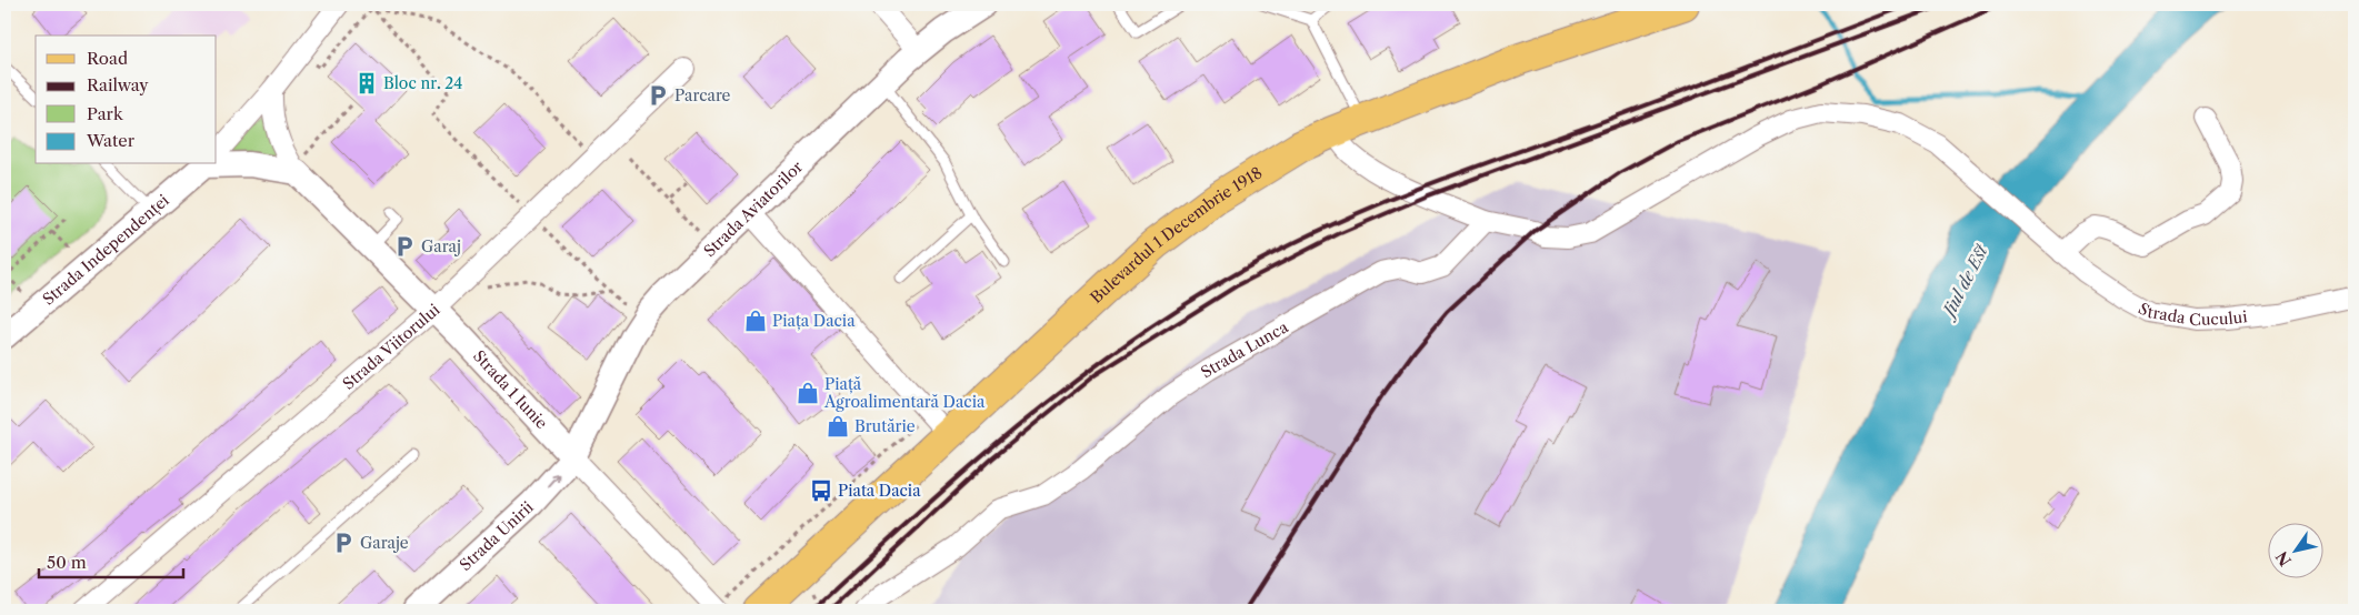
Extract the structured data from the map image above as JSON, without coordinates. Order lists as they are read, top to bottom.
{
  "streets": {
    "main road": ["Bulevardul 1 Decembrie 1918"],
    "street": [
      "Strada Aviatorilor",
      "Strada Independenței",
      "Strada Cucului",
      "Strada Viitorului",
      "Strada Lunca",
      "Strada 1 Iunie",
      "Strada Unirii"
    ]
  },
  "crossings": [
    ["Strada Aviatorilor", "Strada 1 Iunie"],
    ["Strada Aviatorilor", "Strada Unirii"],
    ["Strada Independenței", "Strada 1 Iunie"],
    ["Strada Cucului", "Strada Lunca"],
    ["Strada Viitorului", "Strada 1 Iunie"],
    ["Strada 1 Iunie", "Strada Unirii"]
  ],
  "one_way": ["Strada Unirii"],
  "water": ["Jiul de Est"],
  "places": {
    "building": ["Bloc nr. 24"],
    "parking": ["Parcare", "Garaj", "Garaje"],
    "shop": ["Piața Dacia", "Piață Agroalimentară Dacia", "Brutărie"],
    "bus stop": ["Piata Dacia"]
  },
  "legend": [
    "Road",
    "Railway",
    "Park",
    "Water"
  ],
  "scale_bar": "50 m",
  "north": "bottom left"
}
